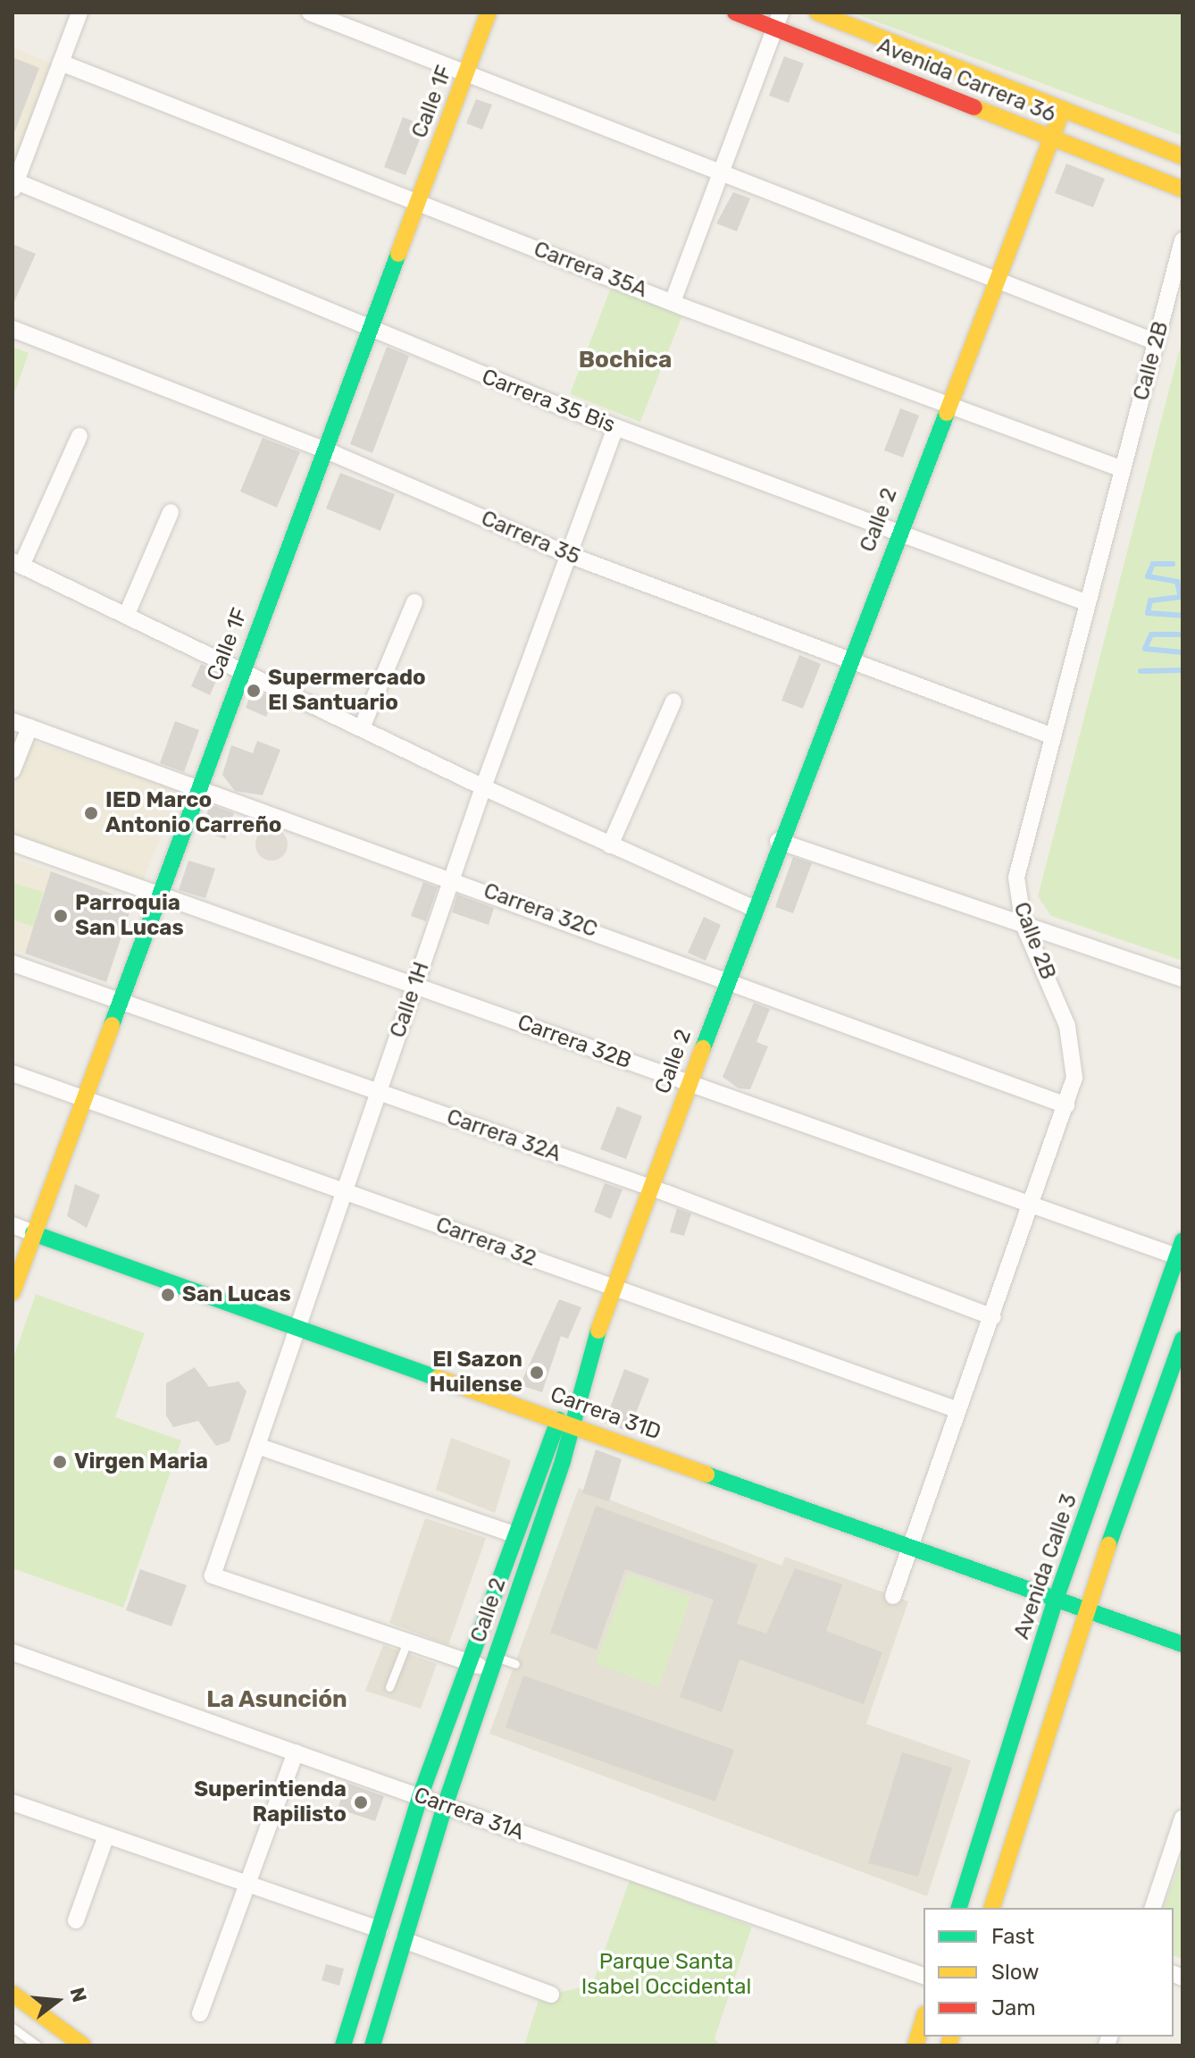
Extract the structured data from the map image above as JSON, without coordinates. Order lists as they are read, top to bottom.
{
  "streets": {
    "main road": [
      "Avenida Carrera 36",
      "Calle 1F",
      "Calle 2",
      "Carrera 31D",
      "Avenida Calle 3"
    ],
    "street": [
      "Carrera 35A",
      "Calle 2B",
      "Carrera 35 Bis",
      "Carrera 35",
      "Carrera 32C",
      "Calle 1H",
      "Carrera 32B",
      "Carrera 32A",
      "Carrera 32",
      "Carrera 31A"
    ]
  },
  "crossings": [
    ["Avenida Carrera 36", "Calle 2"],
    ["Calle 1F", "Carrera 35A"],
    ["Calle 1F", "Carrera 35 Bis"],
    ["Calle 1F", "Carrera 35"],
    ["Calle 1F", "Carrera 32C"],
    ["Calle 1F", "Carrera 32B"],
    ["Calle 1F", "Carrera 32A"],
    ["Calle 1F", "Carrera 32"],
    ["Calle 1F", "Carrera 31D"],
    ["Carrera 35A", "Calle 2B"],
    ["Carrera 35A", "Calle 2"],
    ["Calle 2B", "Carrera 35 Bis"],
    ["Calle 2B", "Carrera 35"],
    ["Calle 2B", "Carrera 32C"],
    ["Calle 2B", "Carrera 32B"],
    ["Calle 2B", "Carrera 32A"],
    ["Calle 2B", "Carrera 32"],
    ["Calle 2B", "Carrera 31D"],
    ["Carrera 35 Bis", "Calle 2"],
    ["Carrera 35 Bis", "Calle 1H"],
    ["Calle 2", "Carrera 35"],
    ["Calle 2", "Carrera 32C"],
    ["Calle 2", "Carrera 32B"],
    ["Calle 2", "Carrera 32A"],
    ["Calle 2", "Carrera 32"],
    ["Calle 2", "Carrera 31D"],
    ["Calle 2", "Carrera 31A"],
    ["Carrera 35", "Calle 1H"],
    ["Carrera 32C", "Calle 1H"],
    ["Calle 1H", "Carrera 32B"],
    ["Calle 1H", "Carrera 32A"],
    ["Calle 1H", "Carrera 32"],
    ["Calle 1H", "Carrera 31D"],
    ["Carrera 32B", "Avenida Calle 3"],
    ["Carrera 31D", "Avenida Calle 3"]
  ],
  "districts": ["Bochica", "La Asunción"],
  "parks": ["Parque Santa Isabel Occidental"],
  "places": [
    "Supermercado El Santuario",
    "IED Marco Antonio Carreño",
    "Parroquia San Lucas",
    "San Lucas",
    "El Sazon Huilense",
    "Virgen Maria",
    "Superintienda Rapilisto"
  ],
  "legend": ["Fast", "Slow", "Jam"],
  "north": "right"
}
